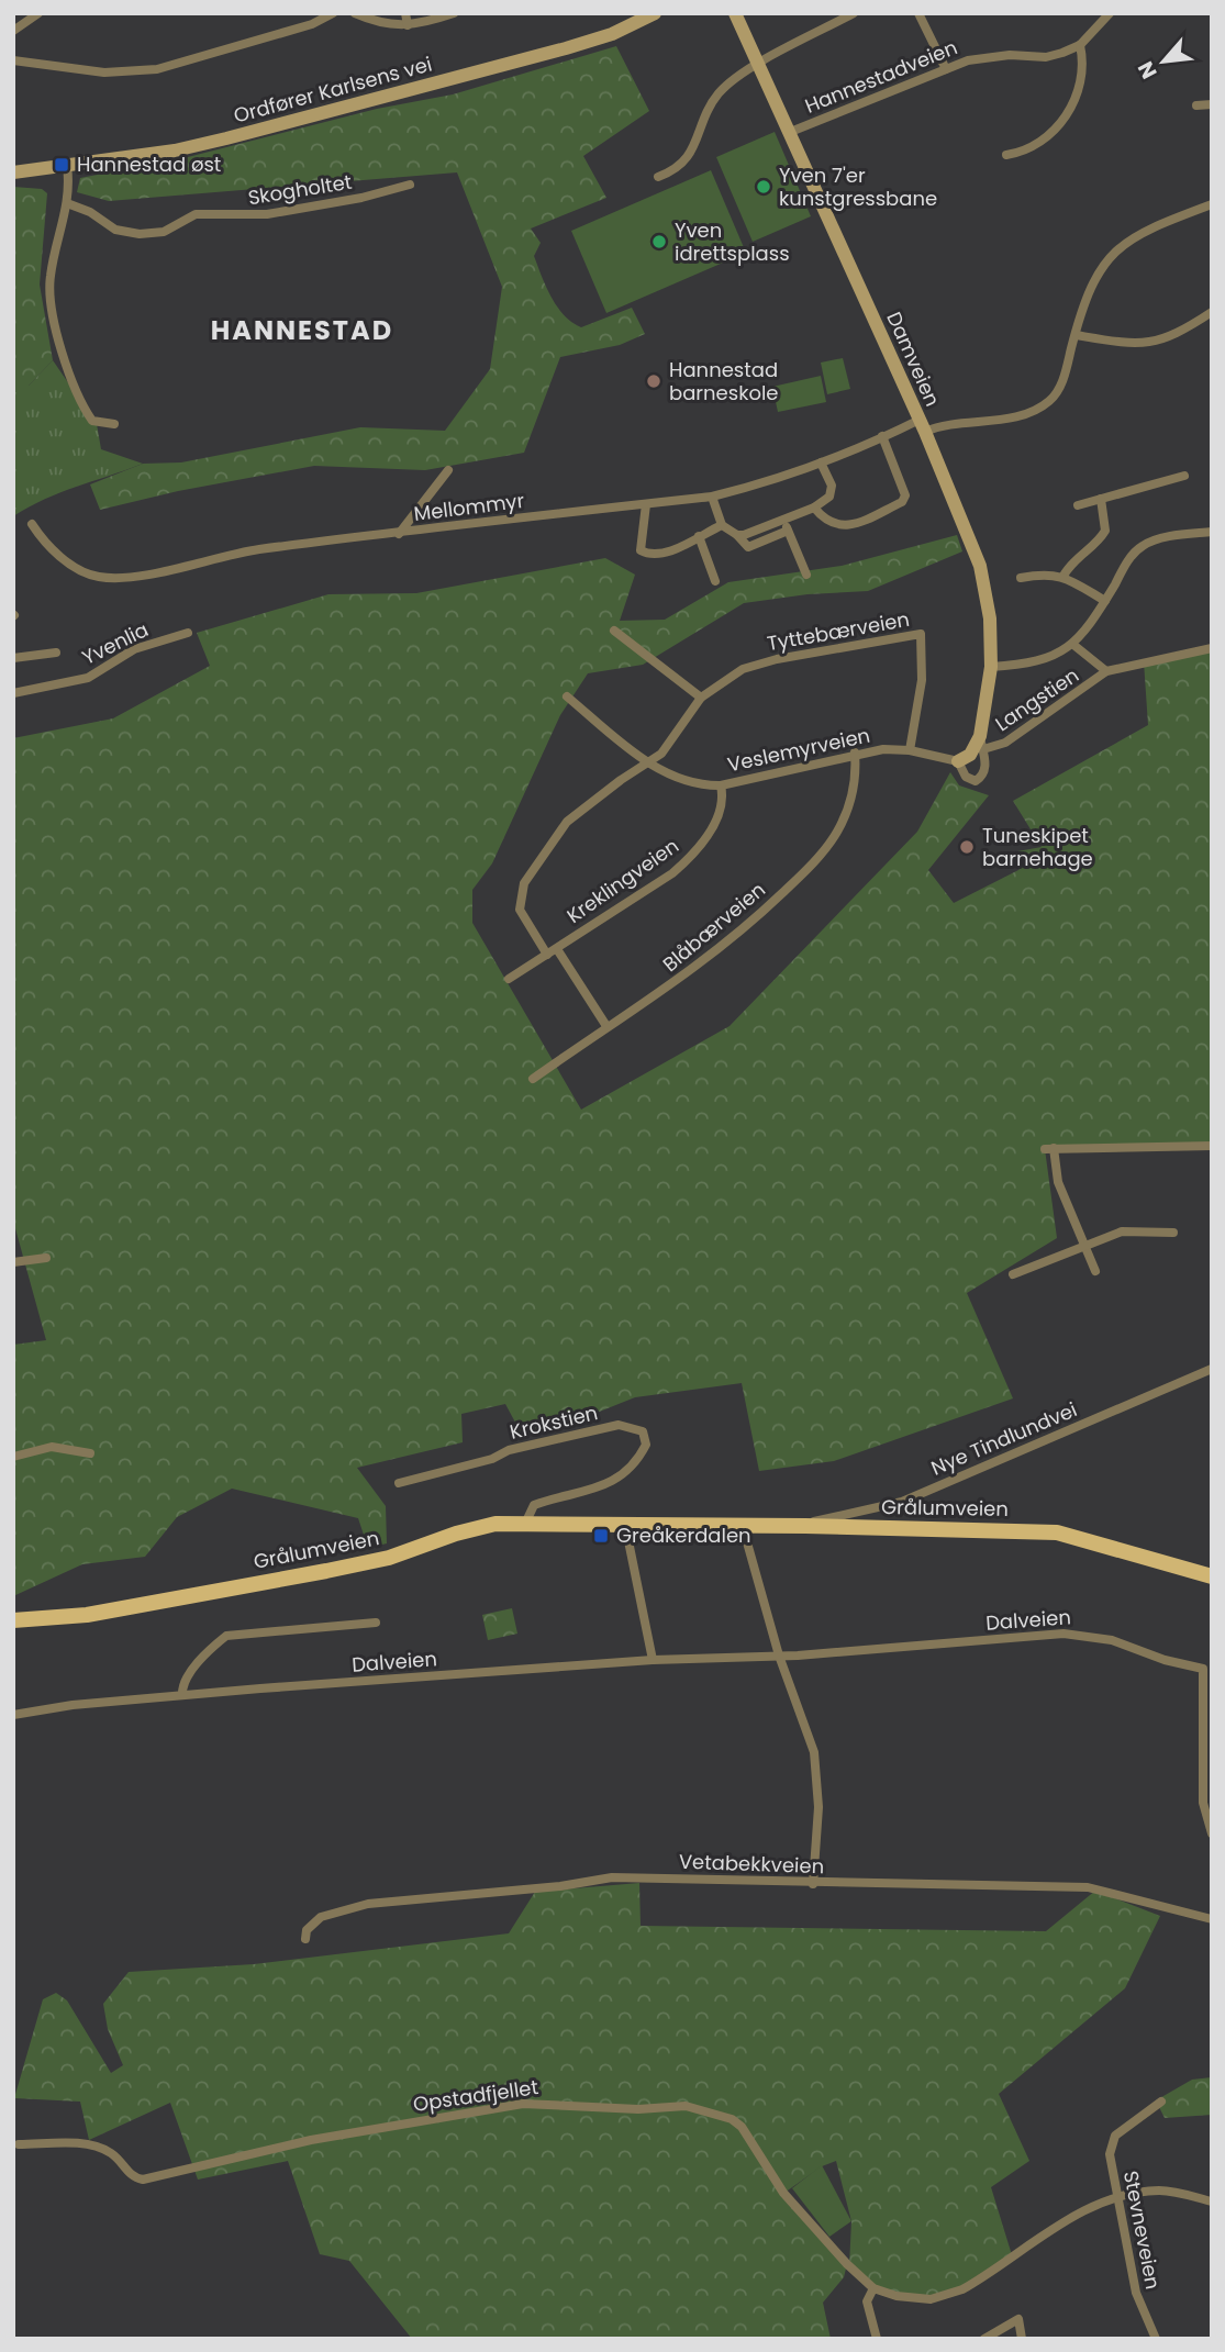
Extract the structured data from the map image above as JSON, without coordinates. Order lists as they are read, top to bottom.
{
  "streets": {
    "main road": ["Grålumveien"],
    "street": [
      "Hannestadveien",
      "Ordfører Karlsens vei",
      "Skogholtet",
      "Damveien",
      "Mellommyr",
      "Tyttebærveien",
      "Yvenlia",
      "Langstien",
      "Veslemyrveien",
      "Kreklingveien",
      "Blåbærveien",
      "Krokstien",
      "Nye Tindlundvei",
      "Dalveien",
      "Vetabekkveien",
      "Opstadfjellet",
      "Stevneveien"
    ]
  },
  "crossings": [
    ["Hannestadveien", "Damveien"],
    ["Damveien", "Mellommyr"],
    ["Damveien", "Langstien"],
    ["Damveien", "Veslemyrveien"],
    ["Tyttebærveien", "Veslemyrveien"],
    ["Tyttebærveien", "Kreklingveien"],
    ["Veslemyrveien", "Kreklingveien"],
    ["Veslemyrveien", "Blåbærveien"],
    ["Krokstien", "Grålumveien"],
    ["Nye Tindlundvei", "Grålumveien"],
    ["Opstadfjellet", "Stevneveien"]
  ],
  "districts": ["HANNESTAD"],
  "places": {
    "transit": ["Hannestad øst", "Greåkerdalen"],
    "other": [
      "Yven 7'er kunstgressbane",
      "Yven idrettsplass",
      "Hannestad barneskole",
      "Tuneskipet barnehage"
    ]
  },
  "north": "bottom left"
}
